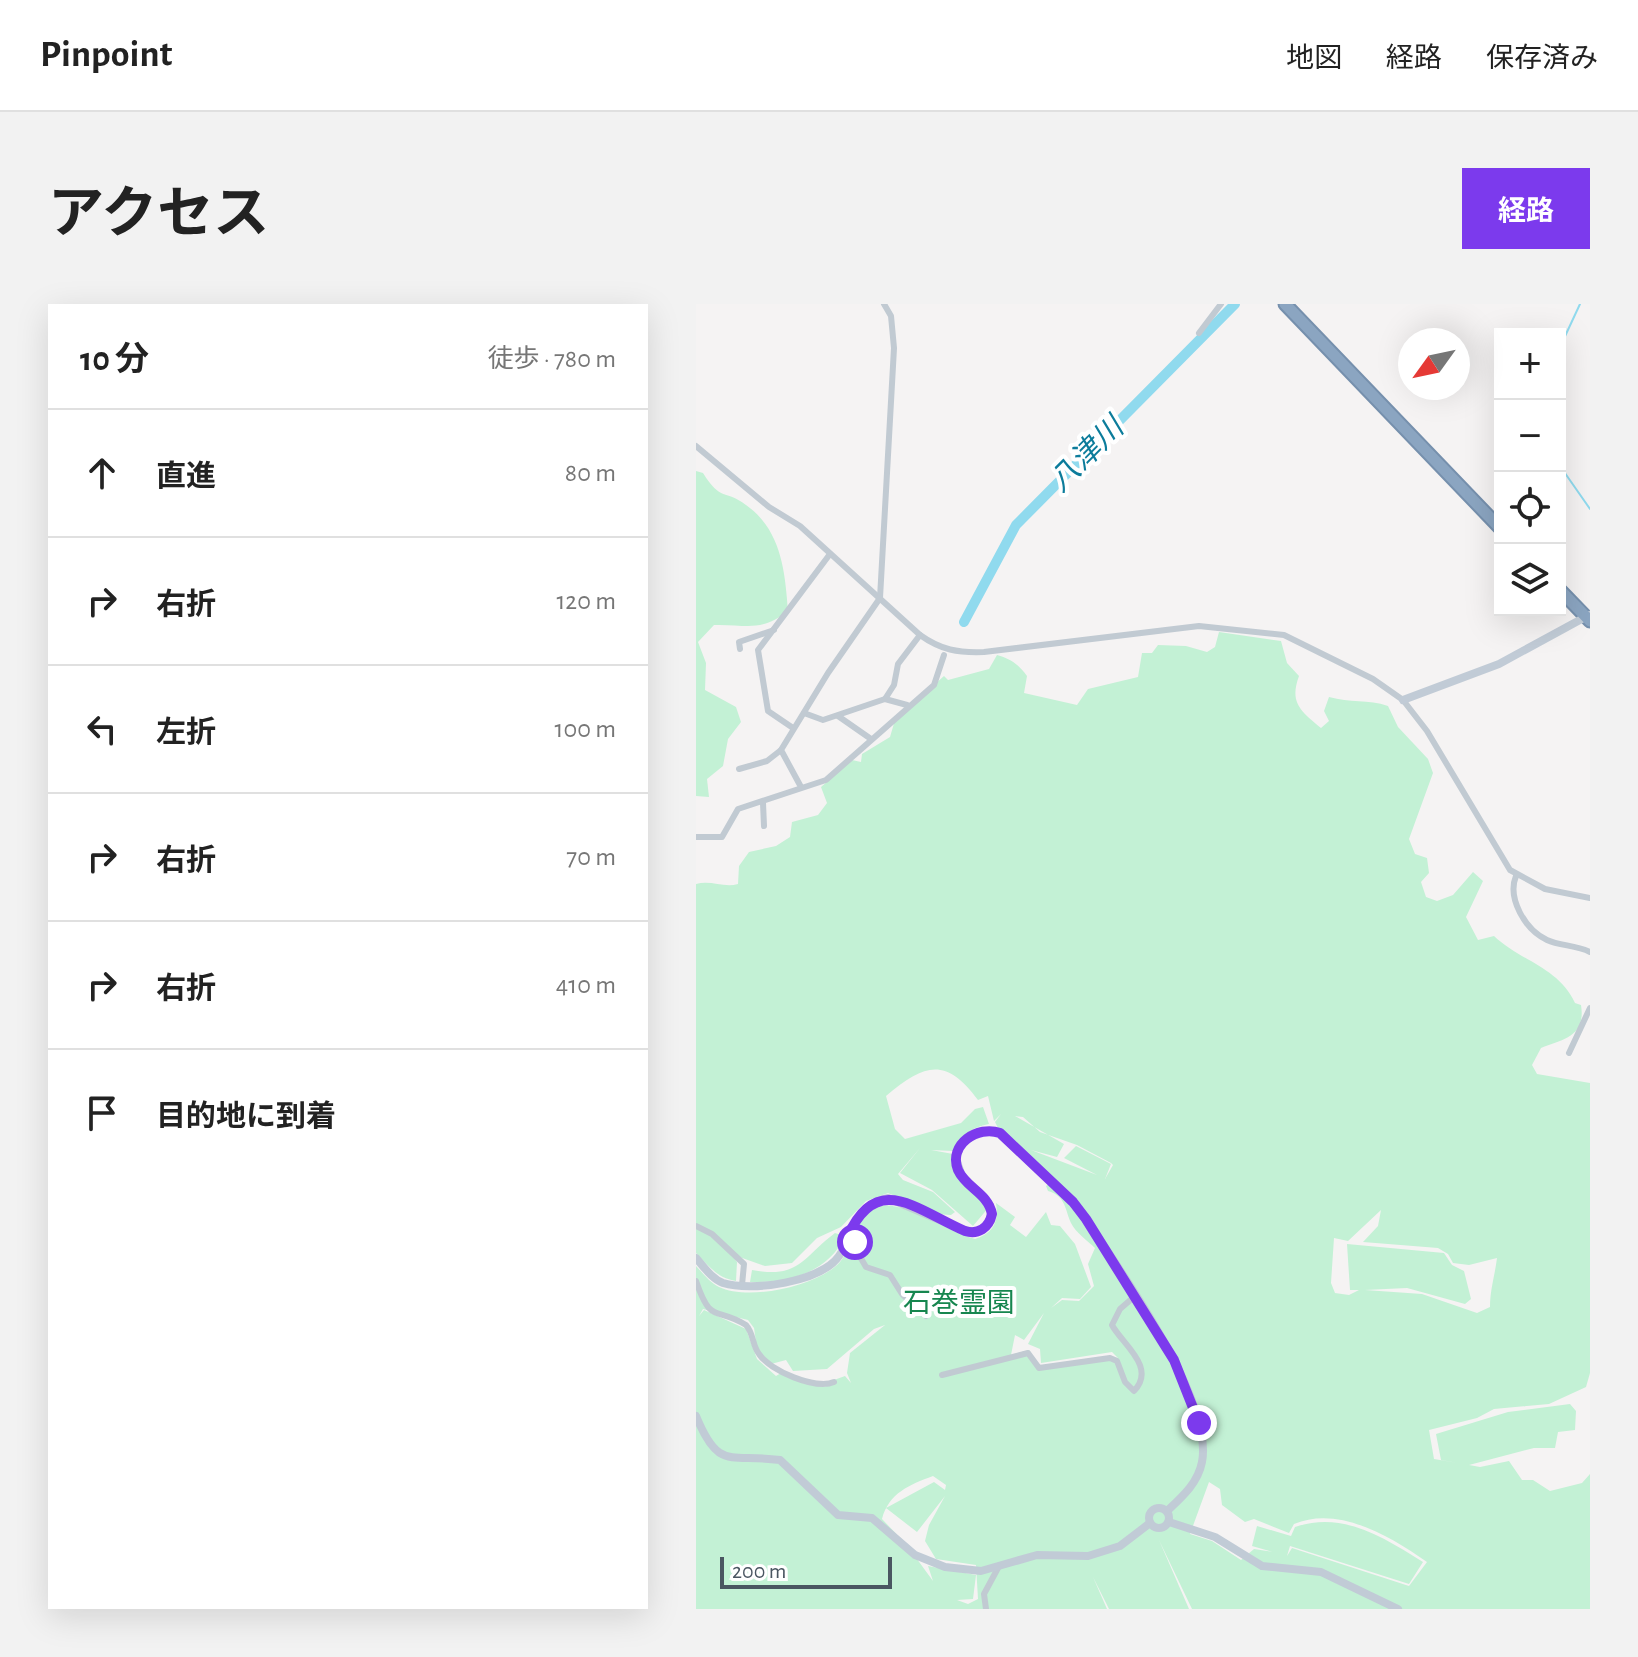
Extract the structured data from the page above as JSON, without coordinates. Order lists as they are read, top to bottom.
{
  "water": ["八津川"],
  "parks": ["石巻霊園"],
  "scale_bar": "200 m",
  "north": "bottom left",
  "page": {
    "header": "Pinpoint",
    "nav": ["地図", "経路", "保存済み"],
    "title": "アクセス",
    "buttons": "経路",
    "heading": ["10 分", "徒歩 · 780 m"],
    "map_buttons": ["+", "−"],
    "list": [
      ["直進", "80 m"],
      ["右折", "120 m"],
      ["左折", "100 m"],
      ["右折", "70 m"],
      ["右折", "410 m"],
      "目的地に到着"
    ],
    "scale": "200 m"
  }
}
